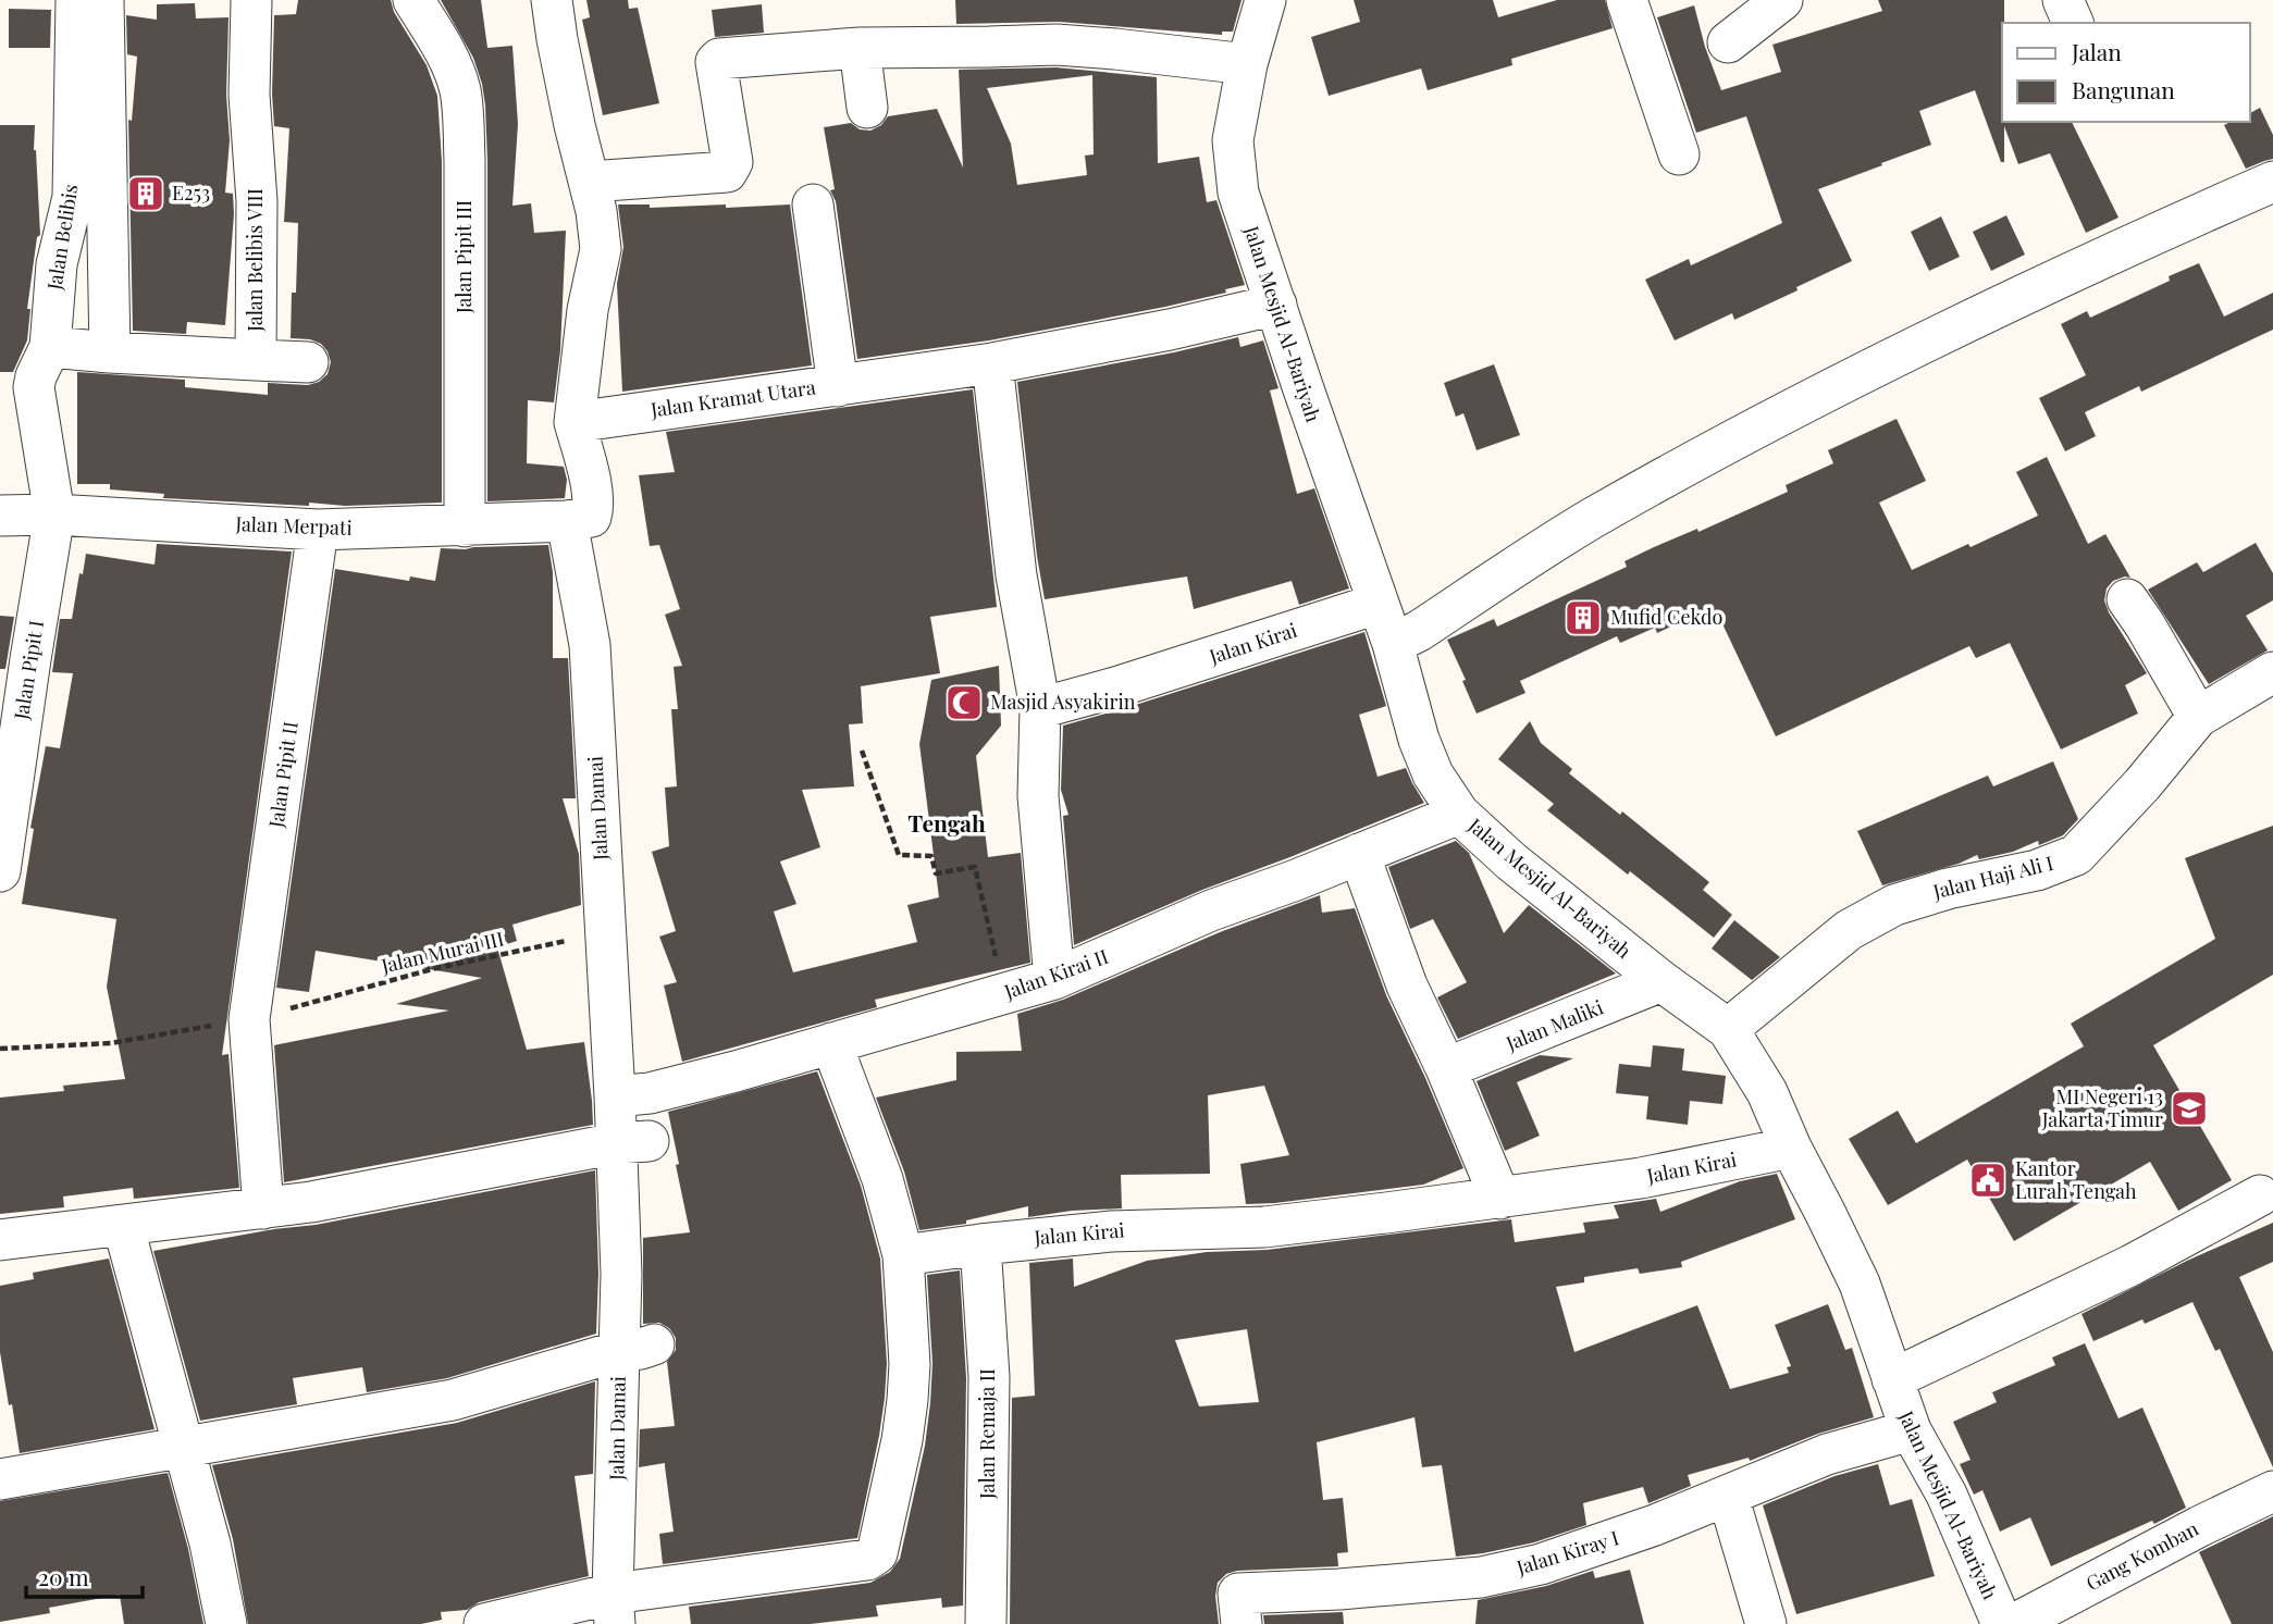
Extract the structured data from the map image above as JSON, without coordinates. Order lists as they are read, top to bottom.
{
  "streets": {
    "street": [
      "Jalan Belibis",
      "Jalan Pipit III",
      "Jalan Belibis VIII",
      "Jalan Mesjid Al-Bariyah",
      "Jalan Kramat Utara",
      "Jalan Merpati",
      "Jalan Kirai",
      "Jalan Pipit I",
      "Jalan Pipit II",
      "Jalan Damai",
      "Jalan Haji Ali I",
      "Jalan Kirai II",
      "Jalan Maliki",
      "Jalan Remaja II",
      "Jalan Kiray I",
      "Gang Komban"
    ],
    "path": ["Jalan Murai III"]
  },
  "crossings": [
    ["Jalan Belibis", "Jalan Belibis VIII"],
    ["Jalan Belibis", "Jalan Merpati"],
    ["Jalan Belibis", "Jalan Pipit I"],
    ["Jalan Pipit III", "Jalan Merpati"],
    ["Jalan Mesjid Al-Bariyah", "Jalan Kramat Utara"],
    ["Jalan Mesjid Al-Bariyah", "Jalan Kirai"],
    ["Jalan Mesjid Al-Bariyah", "Jalan Haji Ali I"],
    ["Jalan Mesjid Al-Bariyah", "Jalan Kirai II"],
    ["Jalan Mesjid Al-Bariyah", "Jalan Maliki"],
    ["Jalan Mesjid Al-Bariyah", "Jalan Kiray I"],
    ["Jalan Merpati", "Jalan Pipit I"],
    ["Jalan Merpati", "Jalan Pipit II"],
    ["Jalan Merpati", "Jalan Damai"],
    ["Jalan Kirai", "Jalan Remaja II"],
    ["Jalan Damai", "Jalan Murai III"],
    ["Jalan Damai", "Jalan Kirai II"]
  ],
  "districts": ["Tengah"],
  "places": {
    "building": ["E253", "Mufid Cekdo"],
    "mosque": ["Masjid Asyakirin"],
    "school or university": ["MI Negeri 13 Jakarta Timur"],
    "public building": ["Kantor Lurah Tengah"]
  },
  "legend": ["Jalan", "Bangunan"],
  "scale_bar": "20 m"
}
